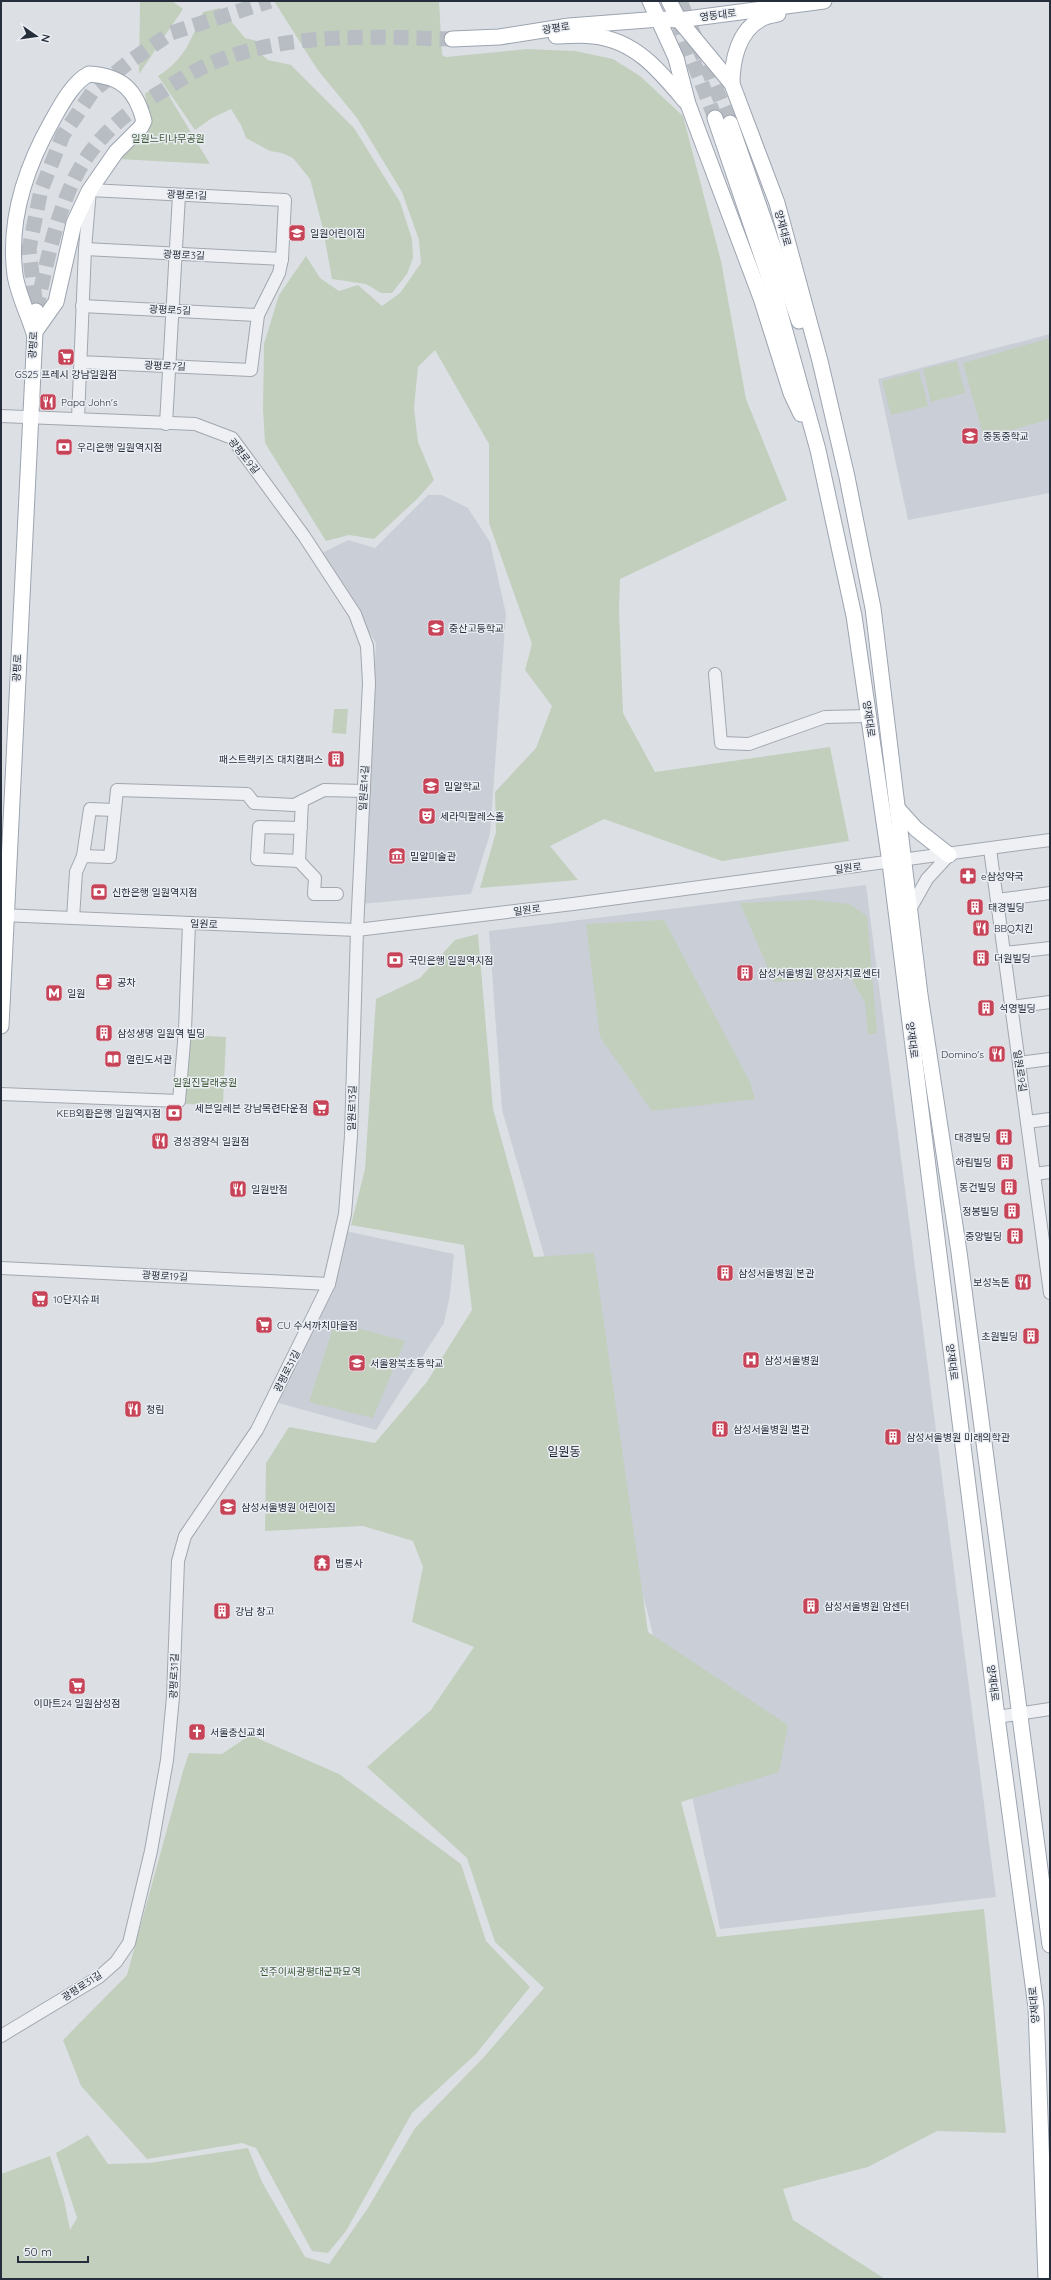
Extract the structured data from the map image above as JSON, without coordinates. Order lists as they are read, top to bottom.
{
  "streets": {
    "main road": ["영동대로", "광평로", "양재대로"],
    "street": [
      "광평로1길",
      "광평로3길",
      "광평로5길",
      "광평로7길",
      "광평로9길",
      "일원로14길",
      "일원로",
      "일원로9길",
      "일원로13길",
      "광평로19길",
      "광평로31길"
    ]
  },
  "crossings": [
    ["영동대로", "광평로"],
    ["영동대로", "양재대로"],
    ["광평로", "양재대로"],
    ["광평로", "광평로9길"],
    ["광평로", "일원로"],
    ["광평로1길", "광평로3길"],
    ["양재대로", "일원로"],
    ["광평로5길", "광평로7길"],
    ["광평로9길", "일원로14길"],
    ["일원로14길", "일원로"],
    ["일원로14길", "일원로13길"],
    ["일원로", "일원로9길"],
    ["일원로", "일원로13길"],
    ["일원로13길", "광평로19길"],
    ["일원로13길", "광평로31길"],
    ["광평로19길", "광평로31길"]
  ],
  "districts": ["일원동"],
  "parks": ["일원느티나무공원", "일원진달래공원", "전주이씨광평대군파묘역"],
  "places": {
    "school or university": [
      "일원어린이집",
      "중동중학교",
      "중산고등학교",
      "밀알학교",
      "서울왕북초등학교",
      "삼성서울병원 어린이집"
    ],
    "supermarket": [
      "GS25 프레시 강남일원점",
      "세븐일레븐 강남목련타운점",
      "10단지슈퍼",
      "CU 수서까치마을점",
      "이마트24 일원삼성점"
    ],
    "restaurant": [
      "Papa John's",
      "BBQ치킨",
      "Domino's",
      "경성경양식 일원점",
      "일원반점",
      "보성녹돈",
      "청림"
    ],
    "bank": [
      "우리은행 일원역지점",
      "신한은행 일원역지점",
      "국민은행 일원역지점",
      "KEB외환은행 일원역지점"
    ],
    "building": [
      "패스트랙키즈 대치캠퍼스",
      "태경빌딩",
      "더원빌딩",
      "삼성서울병원 양성자치료센터",
      "석영빌딩",
      "삼성생명 일원역 빌딩",
      "대경빌딩",
      "하림빌딩",
      "동건빌딩",
      "정봉빌딩",
      "중앙빌딩",
      "삼성서울병원 본관",
      "초원빌딩",
      "삼성서울병원 별관",
      "삼성서울병원 미래의학관",
      "삼성서울병원 암센터",
      "강남 창고"
    ],
    "theatre": ["세라믹팔레스홀"],
    "museum": ["밀알미술관"],
    "pharmacy": ["e삼성약국"],
    "cafe": ["공차"],
    "metro station": ["일원"],
    "library": ["열린도서관"],
    "hospital": ["삼성서울병원"],
    "temple": ["법룡사"],
    "church": ["서울충신교회"]
  },
  "scale_bar": "50 m",
  "north": "right"
}
